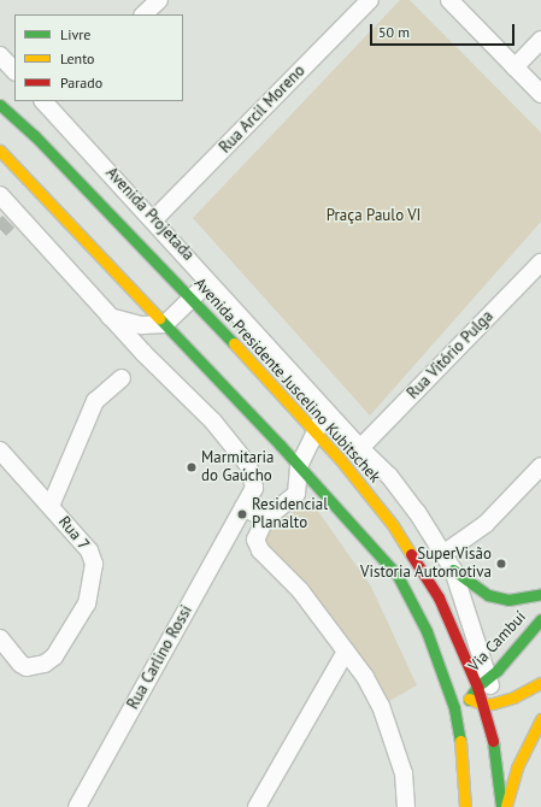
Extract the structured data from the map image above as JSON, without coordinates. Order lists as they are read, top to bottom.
{
  "streets": {
    "main road": ["Avenida Presidente Juscelino Kubitschek", "Via Cambuí"],
    "street": [
      "Rua Arcil Moreno",
      "Avenida Projetada",
      "Rua Vitório Pulga",
      "Rua 7",
      "Rua Carlino Rossi"
    ]
  },
  "crossings": [
    ["Rua Arcil Moreno", "Avenida Projetada"],
    ["Avenida Projetada", "Rua Vitório Pulga"],
    ["Avenida Projetada", "Avenida Presidente Juscelino Kubitschek"],
    ["Avenida Projetada", "Via Cambuí"],
    ["Avenida Presidente Juscelino Kubitschek", "Via Cambuí"]
  ],
  "parks": ["Praça Paulo VI"],
  "places": ["Marmitaria do Gaúcho", "Residencial Planalto", "SuperVisão Vistoria Automotiva"],
  "legend": ["Livre", "Lento", "Parado"],
  "scale_bar": "50 m"
}
